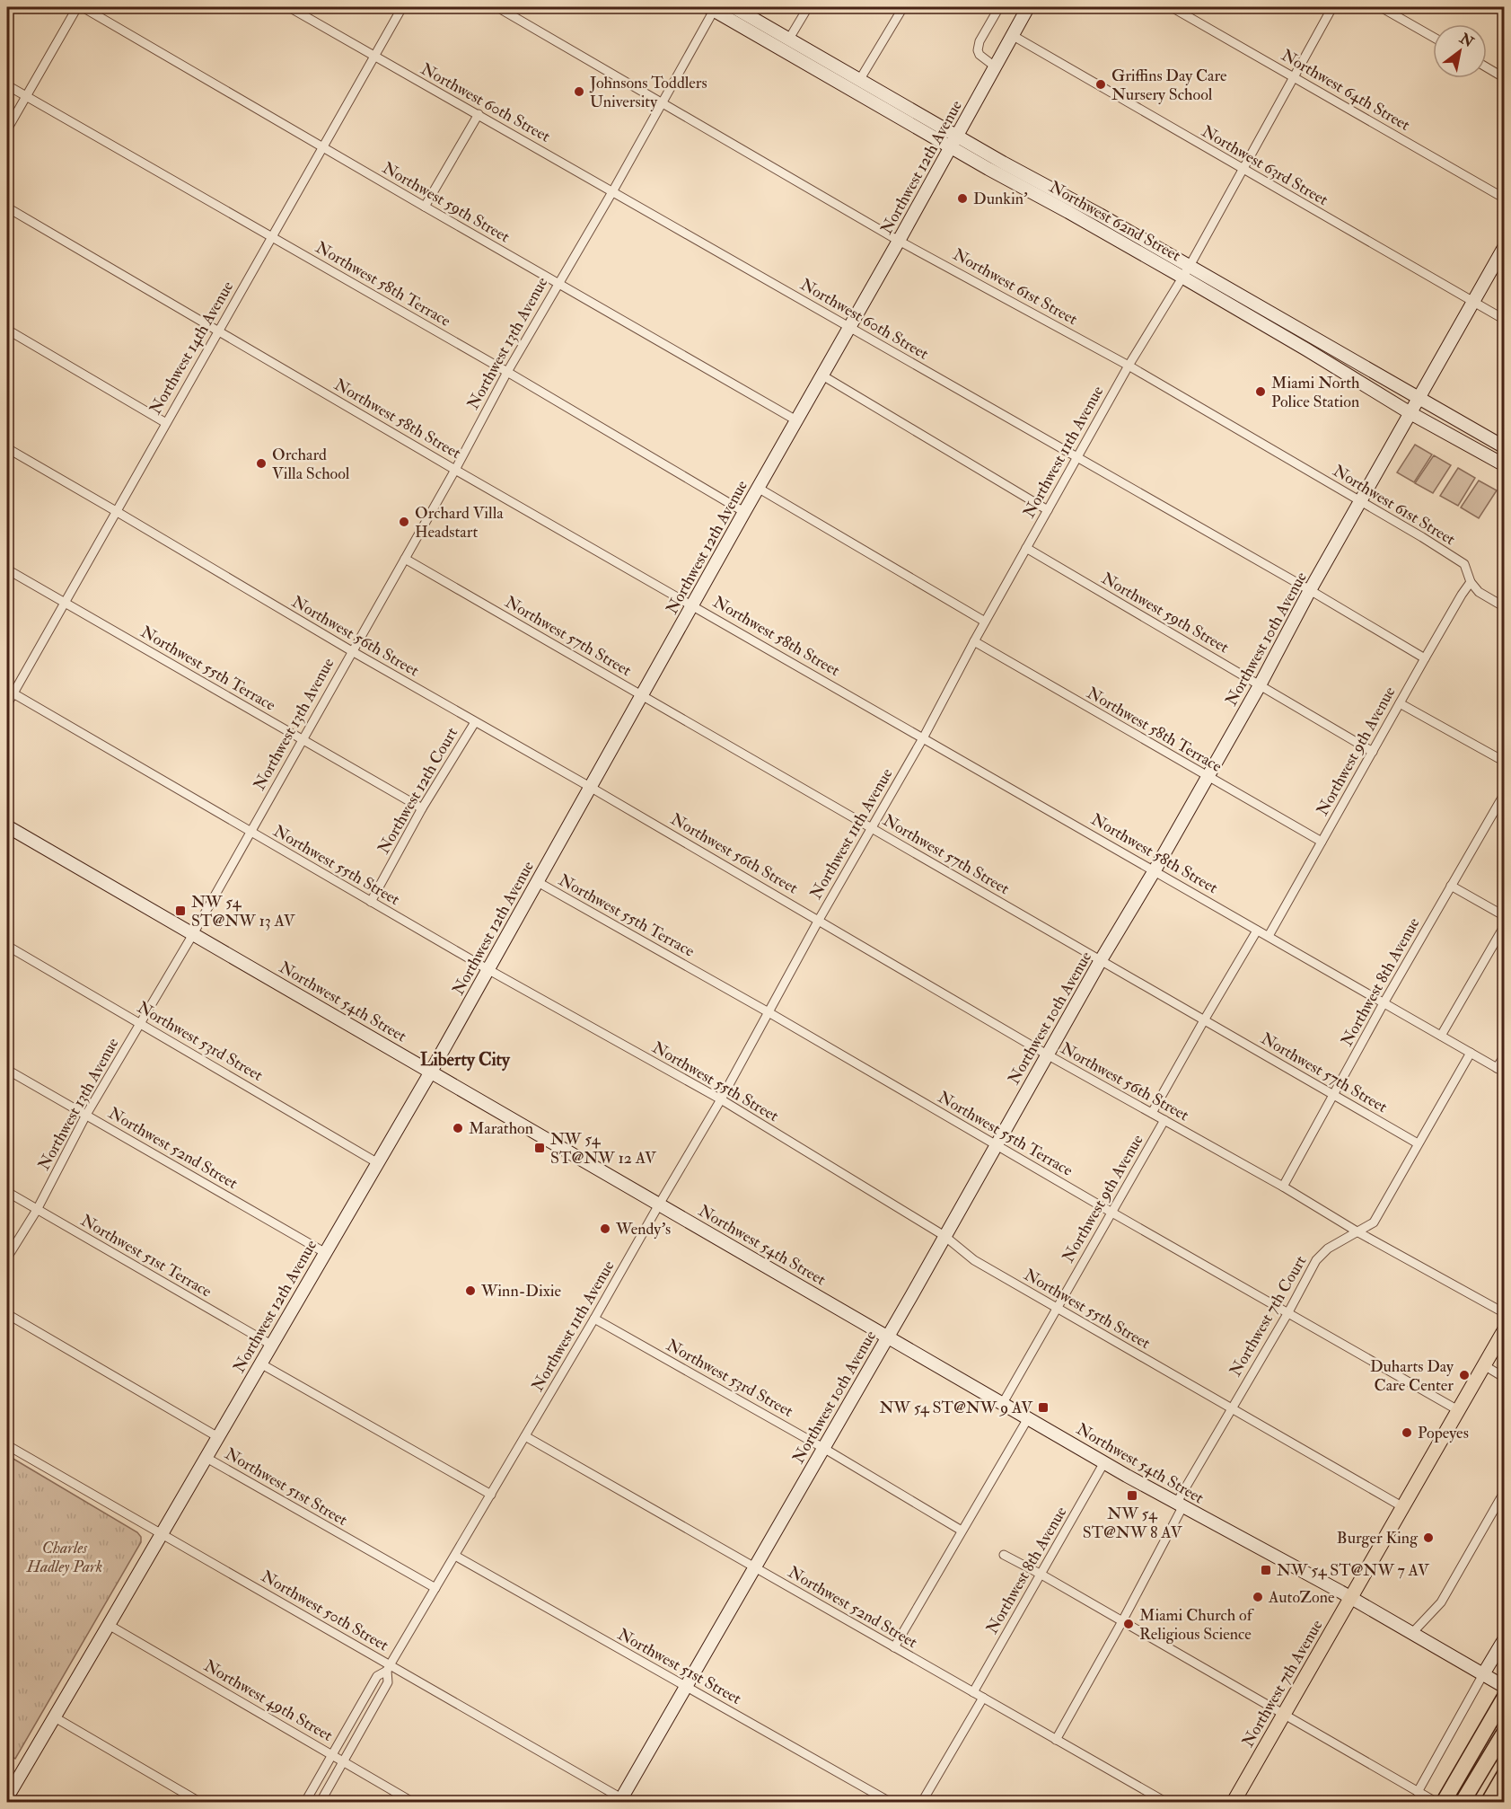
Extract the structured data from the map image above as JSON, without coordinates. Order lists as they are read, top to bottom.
{
  "streets": {
    "main road": [
      "Northwest 12th Avenue",
      "Northwest 62nd Street",
      "Northwest 10th Avenue",
      "Northwest 54th Street",
      "Northwest 7th Avenue"
    ],
    "street": [
      "Northwest 64th Street",
      "Northwest 60th Street",
      "Northwest 63rd Street",
      "Northwest 59th Street",
      "Northwest 58th Terrace",
      "Northwest 61st Street",
      "Northwest 13th Avenue",
      "Northwest 14th Avenue",
      "Northwest 58th Street",
      "Northwest 11th Avenue",
      "Northwest 56th Street",
      "Northwest 57th Street",
      "Northwest 55th Terrace",
      "Northwest 9th Avenue",
      "Northwest 12th Court",
      "Northwest 55th Street",
      "Northwest 8th Avenue",
      "Northwest 53rd Street",
      "Northwest 52nd Street",
      "Northwest 51st Terrace",
      "Northwest 7th Court",
      "Northwest 51st Street",
      "Northwest 50th Street",
      "Northwest 49th Street"
    ]
  },
  "crossings": [
    ["Northwest 64th Street", "Northwest 11th Avenue"],
    ["Northwest 60th Street", "Northwest 12th Avenue"],
    ["Northwest 60th Street", "Northwest 13th Avenue"],
    ["Northwest 60th Street", "Northwest 14th Avenue"],
    ["Northwest 60th Street", "Northwest 11th Avenue"],
    ["Northwest 60th Street", "Northwest 10th Avenue"],
    ["Northwest 60th Street", "Northwest 9th Avenue"],
    ["Northwest 63rd Street", "Northwest 12th Avenue"],
    ["Northwest 63rd Street", "Northwest 11th Avenue"],
    ["Northwest 63rd Street", "Northwest 10th Avenue"],
    ["Northwest 12th Avenue", "Northwest 59th Street"],
    ["Northwest 12th Avenue", "Northwest 62nd Street"],
    ["Northwest 12th Avenue", "Northwest 58th Terrace"],
    ["Northwest 12th Avenue", "Northwest 61st Street"],
    ["Northwest 12th Avenue", "Northwest 58th Street"],
    ["Northwest 12th Avenue", "Northwest 56th Street"],
    ["Northwest 12th Avenue", "Northwest 57th Street"],
    ["Northwest 12th Avenue", "Northwest 55th Terrace"],
    ["Northwest 12th Avenue", "Northwest 55th Street"],
    ["Northwest 12th Avenue", "Northwest 54th Street"],
    ["Northwest 12th Avenue", "Northwest 53rd Street"],
    ["Northwest 12th Avenue", "Northwest 52nd Street"],
    ["Northwest 12th Avenue", "Northwest 51st Terrace"],
    ["Northwest 12th Avenue", "Northwest 51st Street"],
    ["Northwest 12th Avenue", "Northwest 50th Street"],
    ["Northwest 12th Avenue", "Northwest 49th Street"],
    ["Northwest 59th Street", "Northwest 13th Avenue"],
    ["Northwest 59th Street", "Northwest 14th Avenue"],
    ["Northwest 59th Street", "Northwest 11th Avenue"],
    ["Northwest 59th Street", "Northwest 10th Avenue"],
    ["Northwest 59th Street", "Northwest 9th Avenue"],
    ["Northwest 62nd Street", "Northwest 13th Avenue"],
    ["Northwest 62nd Street", "Northwest 11th Avenue"],
    ["Northwest 62nd Street", "Northwest 10th Avenue"],
    ["Northwest 58th Terrace", "Northwest 13th Avenue"],
    ["Northwest 58th Terrace", "Northwest 14th Avenue"],
    ["Northwest 58th Terrace", "Northwest 11th Avenue"],
    ["Northwest 58th Terrace", "Northwest 10th Avenue"],
    ["Northwest 58th Terrace", "Northwest 9th Avenue"],
    ["Northwest 61st Street", "Northwest 13th Avenue"],
    ["Northwest 61st Street", "Northwest 11th Avenue"],
    ["Northwest 61st Street", "Northwest 10th Avenue"],
    ["Northwest 61st Street", "Northwest 9th Avenue"],
    ["Northwest 13th Avenue", "Northwest 58th Street"],
    ["Northwest 13th Avenue", "Northwest 56th Street"],
    ["Northwest 13th Avenue", "Northwest 57th Street"],
    ["Northwest 13th Avenue", "Northwest 55th Terrace"],
    ["Northwest 13th Avenue", "Northwest 55th Street"],
    ["Northwest 13th Avenue", "Northwest 54th Street"],
    ["Northwest 13th Avenue", "Northwest 53rd Street"],
    ["Northwest 13th Avenue", "Northwest 52nd Street"],
    ["Northwest 13th Avenue", "Northwest 51st Terrace"],
    ["Northwest 14th Avenue", "Northwest 58th Street"],
    ["Northwest 14th Avenue", "Northwest 56th Street"],
    ["Northwest 14th Avenue", "Northwest 55th Terrace"],
    ["Northwest 14th Avenue", "Northwest 55th Street"],
    ["Northwest 58th Street", "Northwest 11th Avenue"],
    ["Northwest 58th Street", "Northwest 10th Avenue"],
    ["Northwest 58th Street", "Northwest 9th Avenue"],
    ["Northwest 58th Street", "Northwest 8th Avenue"],
    ["Northwest 58th Street", "Northwest 7th Court"],
    ["Northwest 11th Avenue", "Northwest 56th Street"],
    ["Northwest 11th Avenue", "Northwest 57th Street"],
    ["Northwest 11th Avenue", "Northwest 55th Terrace"],
    ["Northwest 11th Avenue", "Northwest 55th Street"],
    ["Northwest 11th Avenue", "Northwest 54th Street"],
    ["Northwest 11th Avenue", "Northwest 53rd Street"],
    ["Northwest 11th Avenue", "Northwest 52nd Street"],
    ["Northwest 11th Avenue", "Northwest 51st Street"],
    ["Northwest 11th Avenue", "Northwest 50th Street"],
    ["Northwest 11th Avenue", "Northwest 49th Street"],
    ["Northwest 56th Street", "Northwest 10th Avenue"],
    ["Northwest 56th Street", "Northwest 9th Avenue"],
    ["Northwest 56th Street", "Northwest 12th Court"],
    ["Northwest 56th Street", "Northwest 8th Avenue"],
    ["Northwest 56th Street", "Northwest 7th Court"],
    ["Northwest 57th Street", "Northwest 10th Avenue"],
    ["Northwest 57th Street", "Northwest 8th Avenue"],
    ["Northwest 57th Street", "Northwest 7th Court"],
    ["Northwest 10th Avenue", "Northwest 55th Terrace"],
    ["Northwest 10th Avenue", "Northwest 55th Street"],
    ["Northwest 10th Avenue", "Northwest 54th Street"],
    ["Northwest 10th Avenue", "Northwest 53rd Street"],
    ["Northwest 10th Avenue", "Northwest 52nd Street"],
    ["Northwest 10th Avenue", "Northwest 51st Street"],
    ["Northwest 10th Avenue", "Northwest 50th Street"],
    ["Northwest 55th Terrace", "Northwest 9th Avenue"],
    ["Northwest 55th Terrace", "Northwest 12th Court"],
    ["Northwest 55th Terrace", "Northwest 7th Court"],
    ["Northwest 55th Terrace", "Northwest 7th Avenue"],
    ["Northwest 9th Avenue", "Northwest 55th Street"],
    ["Northwest 9th Avenue", "Northwest 54th Street"],
    ["Northwest 12th Court", "Northwest 55th Street"],
    ["Northwest 55th Street", "Northwest 7th Court"],
    ["Northwest 55th Street", "Northwest 7th Avenue"],
    ["Northwest 8th Avenue", "Northwest 54th Street"],
    ["Northwest 8th Avenue", "Northwest 52nd Street"],
    ["Northwest 54th Street", "Northwest 7th Court"],
    ["Northwest 54th Street", "Northwest 7th Avenue"],
    ["Northwest 52nd Street", "Northwest 7th Court"]
  ],
  "districts": ["Liberty City"],
  "parks": ["Charles Hadley Park"],
  "places": {
    "other": [
      "Griffins Day Care Nursery School",
      "Johnsons Toddlers University",
      "Dunkin'",
      "Miami North Police Station",
      "Orchard Villa School",
      "Orchard Villa Headstart",
      "Marathon",
      "Wendy's",
      "Winn-Dixie",
      "Duharts Day Care Center",
      "Popeyes",
      "Burger King",
      "AutoZone",
      "Miami Church of Religious Science"
    ],
    "transit": [
      "NW 54 ST@NW 13 AV",
      "NW 54 ST@NW 12 AV",
      "NW 54 ST@NW 9 AV",
      "NW 54 ST@NW 8 AV",
      "NW 54 ST@NW 7 AV"
    ]
  },
  "north": "top right"
}
